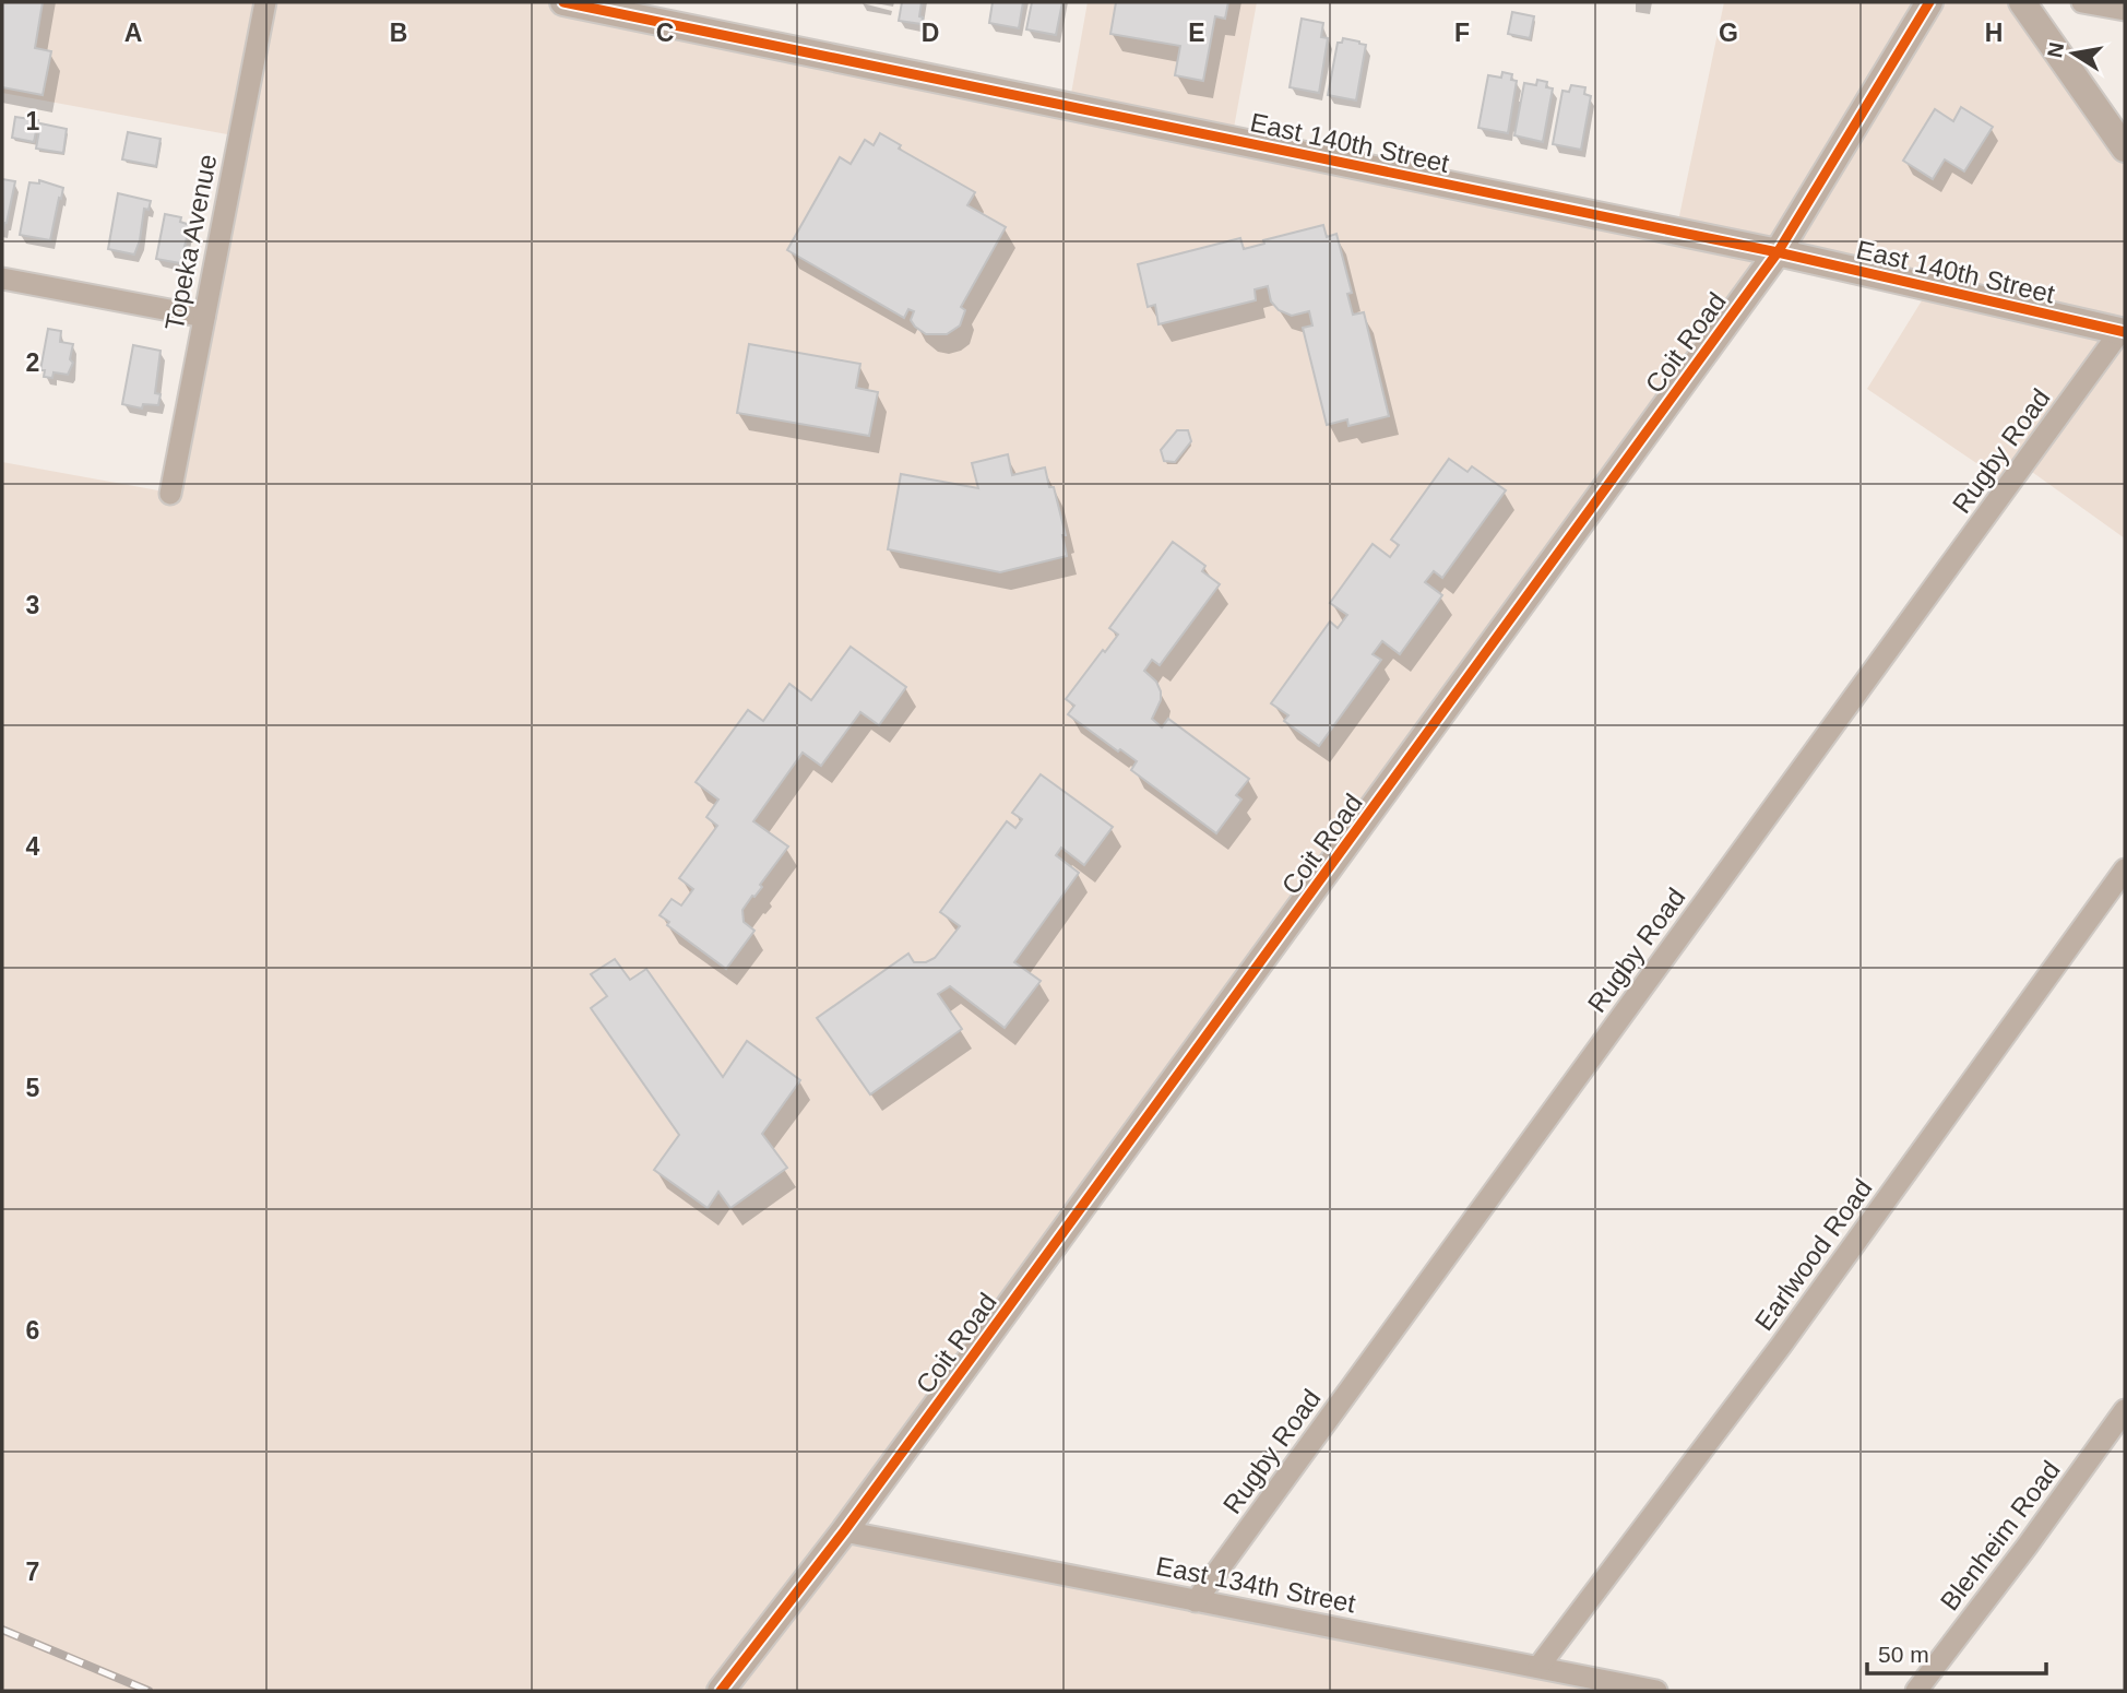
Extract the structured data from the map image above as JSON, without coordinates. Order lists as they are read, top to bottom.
{
  "streets": {
    "street": [
      "East 140th Street",
      "Topeka Avenue",
      "Coit Road",
      "Rugby Road",
      "Earlwood Road",
      "Blenheim Road",
      "East 134th Street"
    ]
  },
  "crossings": [
    ["East 140th Street", "Coit Road"],
    ["East 140th Street", "Rugby Road"],
    ["Coit Road", "East 134th Street"],
    ["Rugby Road", "East 134th Street"],
    ["Earlwood Road", "East 134th Street"]
  ],
  "scale_bar": "50 m",
  "north": "left",
  "grid": {
    "columns": [
      "A",
      "B",
      "C",
      "D",
      "E",
      "F",
      "G",
      "H"
    ],
    "rows": [
      "1",
      "2",
      "3",
      "4",
      "5",
      "6",
      "7"
    ]
  }
}
